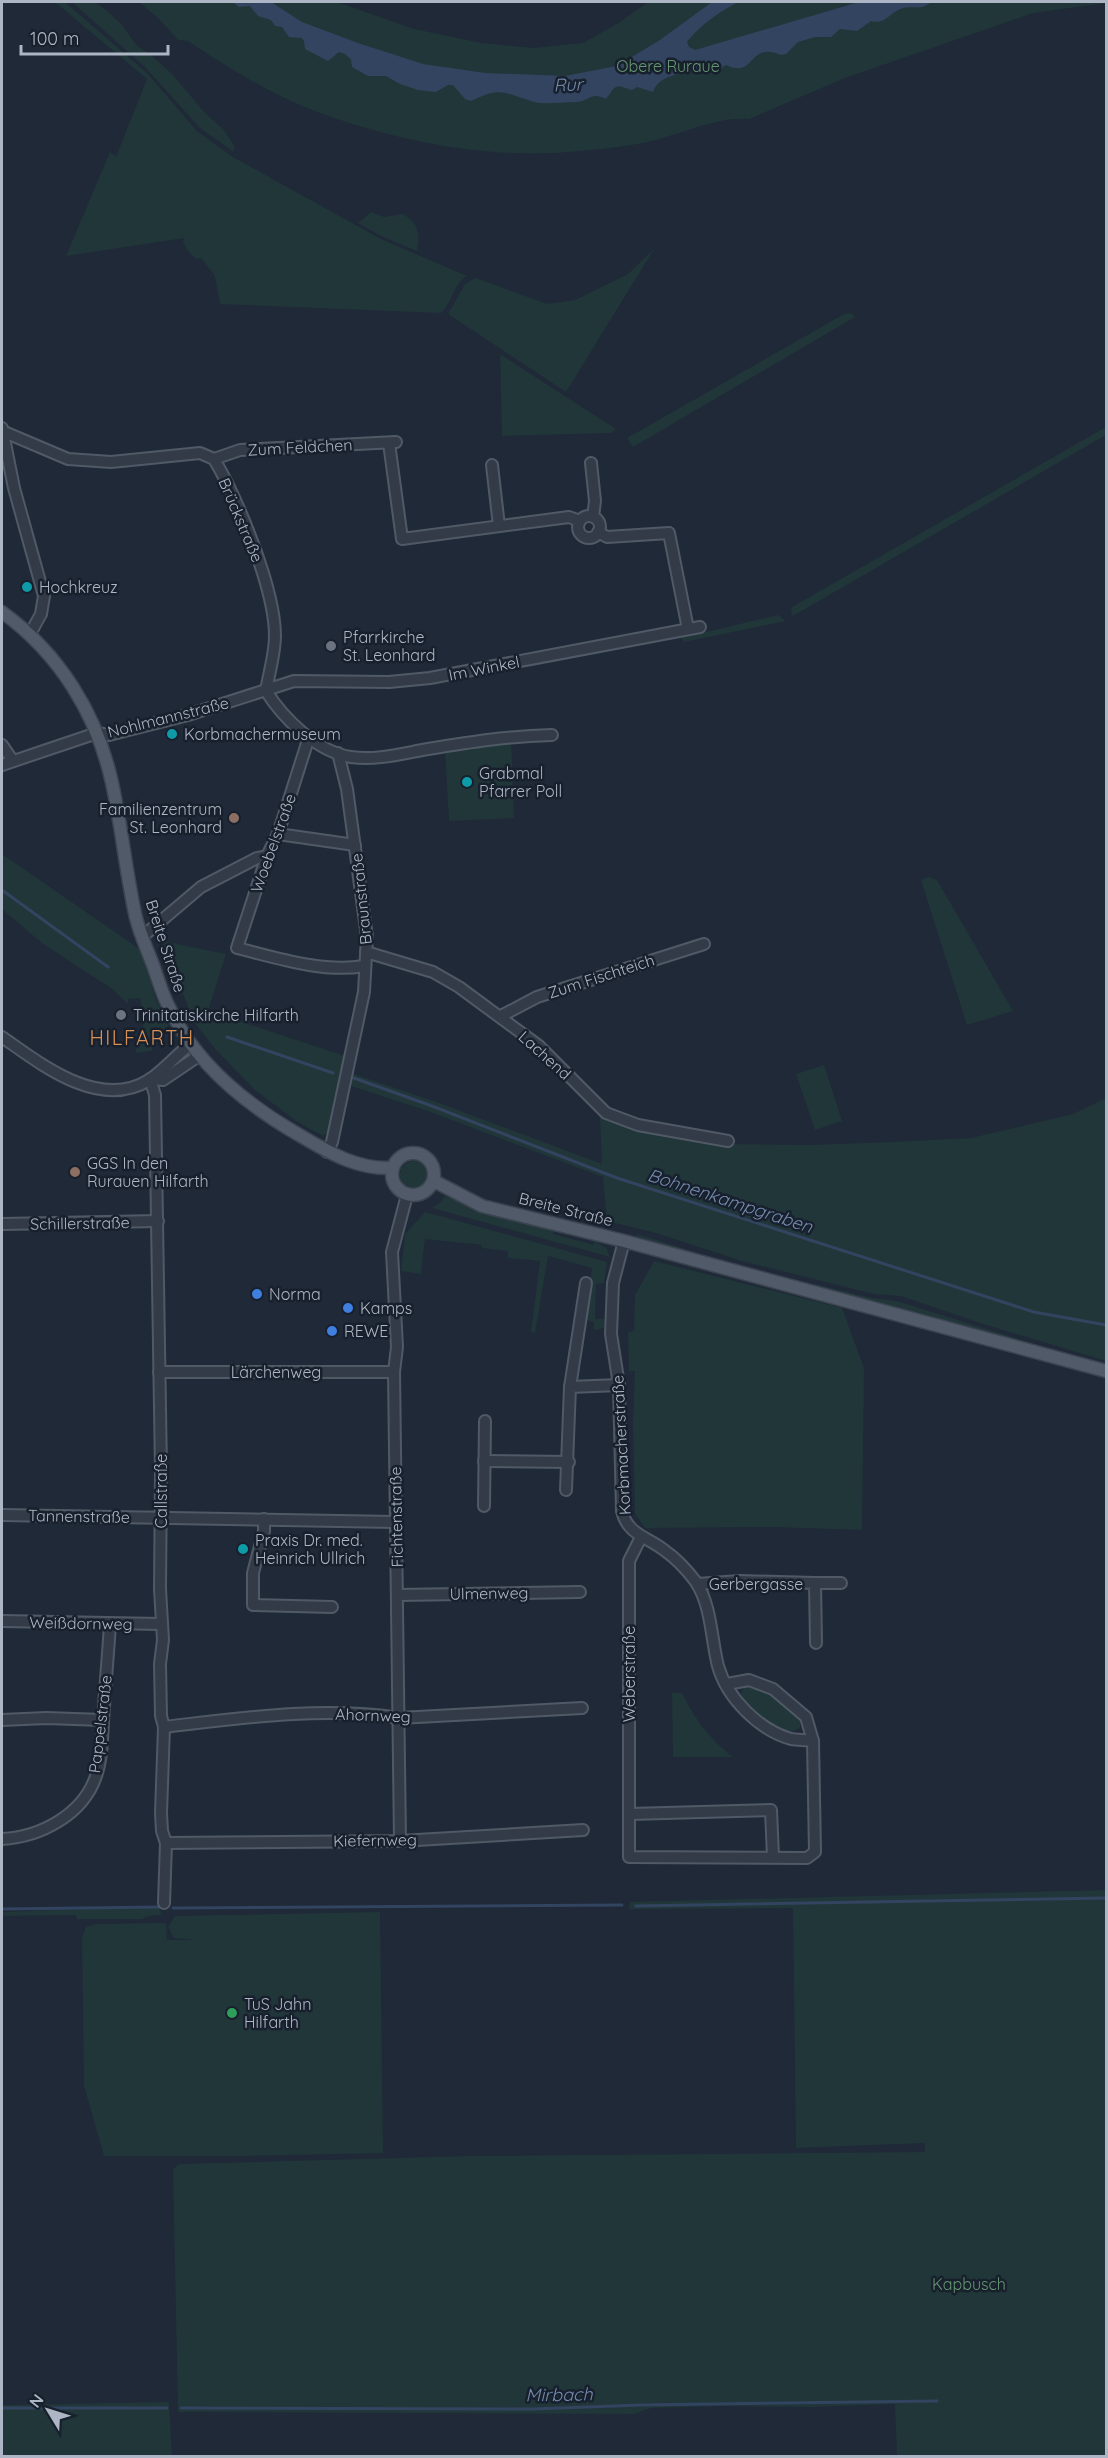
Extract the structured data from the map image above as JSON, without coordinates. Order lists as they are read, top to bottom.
{
  "streets": {
    "main road": ["Breite Straße"],
    "street": [
      "Zum Feldchen",
      "Brückstraße",
      "Im Winkel",
      "Nohlmannstraße",
      "Woebelstraße",
      "Braunstraße",
      "Zum Fischteich",
      "Lachend",
      "Schillerstraße",
      "Lärchenweg",
      "Korbmacherstraße",
      "Callstraße",
      "Tannenstraße",
      "Fichtenstraße",
      "Gerbergasse",
      "Ulmenweg",
      "Weißdornweg",
      "Weberstraße",
      "Ahornweg",
      "Pappelstraße",
      "Kiefernweg"
    ]
  },
  "crossings": [
    ["Zum Feldchen", "Brückstraße"],
    ["Brückstraße", "Im Winkel"],
    ["Brückstraße", "Nohlmannstraße"],
    ["Im Winkel", "Nohlmannstraße"],
    ["Nohlmannstraße", "Breite Straße"],
    ["Woebelstraße", "Braunstraße"],
    ["Braunstraße", "Breite Straße"],
    ["Braunstraße", "Lachend"],
    ["Breite Straße", "Korbmacherstraße"],
    ["Breite Straße", "Fichtenstraße"],
    ["Zum Fischteich", "Lachend"],
    ["Schillerstraße", "Callstraße"],
    ["Lärchenweg", "Callstraße"],
    ["Lärchenweg", "Fichtenstraße"],
    ["Korbmacherstraße", "Gerbergasse"],
    ["Korbmacherstraße", "Weberstraße"],
    ["Callstraße", "Tannenstraße"],
    ["Callstraße", "Weißdornweg"],
    ["Callstraße", "Ahornweg"],
    ["Callstraße", "Kiefernweg"],
    ["Tannenstraße", "Fichtenstraße"],
    ["Fichtenstraße", "Ulmenweg"],
    ["Fichtenstraße", "Ahornweg"],
    ["Fichtenstraße", "Kiefernweg"],
    ["Weißdornweg", "Pappelstraße"]
  ],
  "districts": ["HILFARTH"],
  "water": ["Rur", "Bohnenkampgraben", "Mirbach"],
  "parks": ["Obere Ruraue", "Kapbusch"],
  "places": [
    "Hochkreuz",
    "Pfarrkirche St. Leonhard",
    "Korbmachermuseum",
    "Grabmal Pfarrer Poll",
    "Familienzentrum St. Leonhard",
    "Trinitatiskirche Hilfarth",
    "GGS In den Rurauen Hilfarth",
    "Norma",
    "Kamps",
    "REWE",
    "Praxis Dr. med. Heinrich Ullrich",
    "TuS Jahn Hilfarth"
  ],
  "scale_bar": "100 m",
  "north": "top left"
}
